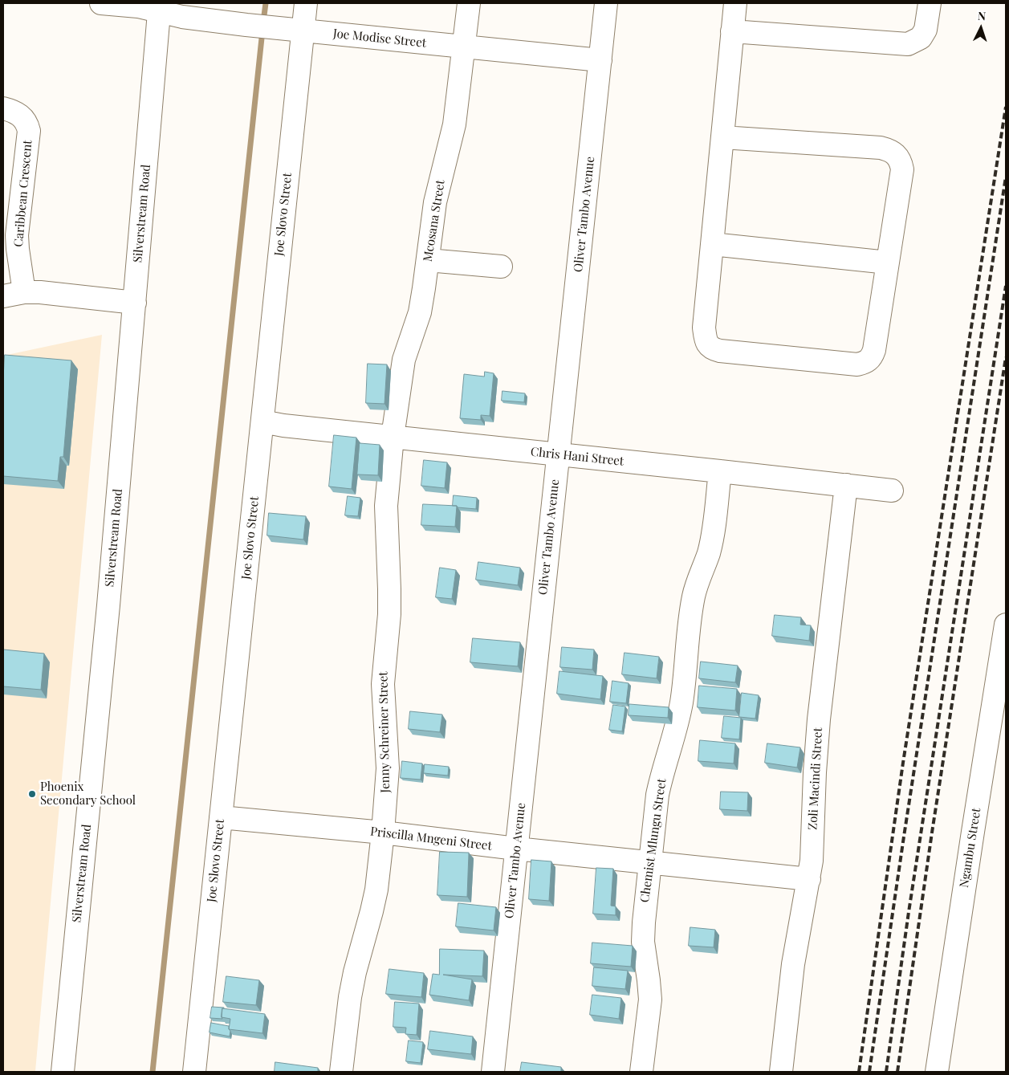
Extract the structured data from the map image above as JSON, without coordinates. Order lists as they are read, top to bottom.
{
  "streets": {
    "street": [
      "Joe Modise Street",
      "Caribbean Crescent",
      "Silverstream Road",
      "Joe Slovo Street",
      "Oliver Tambo Avenue",
      "Mcosana Street",
      "Chris Hani Street",
      "Jenny Schreiner Street",
      "Zoli Macindi Street",
      "Priscilla Mngeni Street",
      "Chemist Mlungu Street",
      "Ngambu Street"
    ]
  },
  "crossings": [
    ["Joe Modise Street", "Silverstream Road"],
    ["Joe Modise Street", "Joe Slovo Street"],
    ["Joe Modise Street", "Oliver Tambo Avenue"],
    ["Joe Modise Street", "Mcosana Street"],
    ["Joe Slovo Street", "Chris Hani Street"],
    ["Joe Slovo Street", "Priscilla Mngeni Street"],
    ["Oliver Tambo Avenue", "Chris Hani Street"],
    ["Oliver Tambo Avenue", "Priscilla Mngeni Street"],
    ["Mcosana Street", "Chris Hani Street"],
    ["Mcosana Street", "Jenny Schreiner Street"],
    ["Chris Hani Street", "Jenny Schreiner Street"],
    ["Chris Hani Street", "Zoli Macindi Street"],
    ["Chris Hani Street", "Chemist Mlungu Street"],
    ["Jenny Schreiner Street", "Priscilla Mngeni Street"],
    ["Zoli Macindi Street", "Priscilla Mngeni Street"],
    ["Priscilla Mngeni Street", "Chemist Mlungu Street"]
  ],
  "places": ["Phoenix Secondary School"],
  "north": "top"
}
